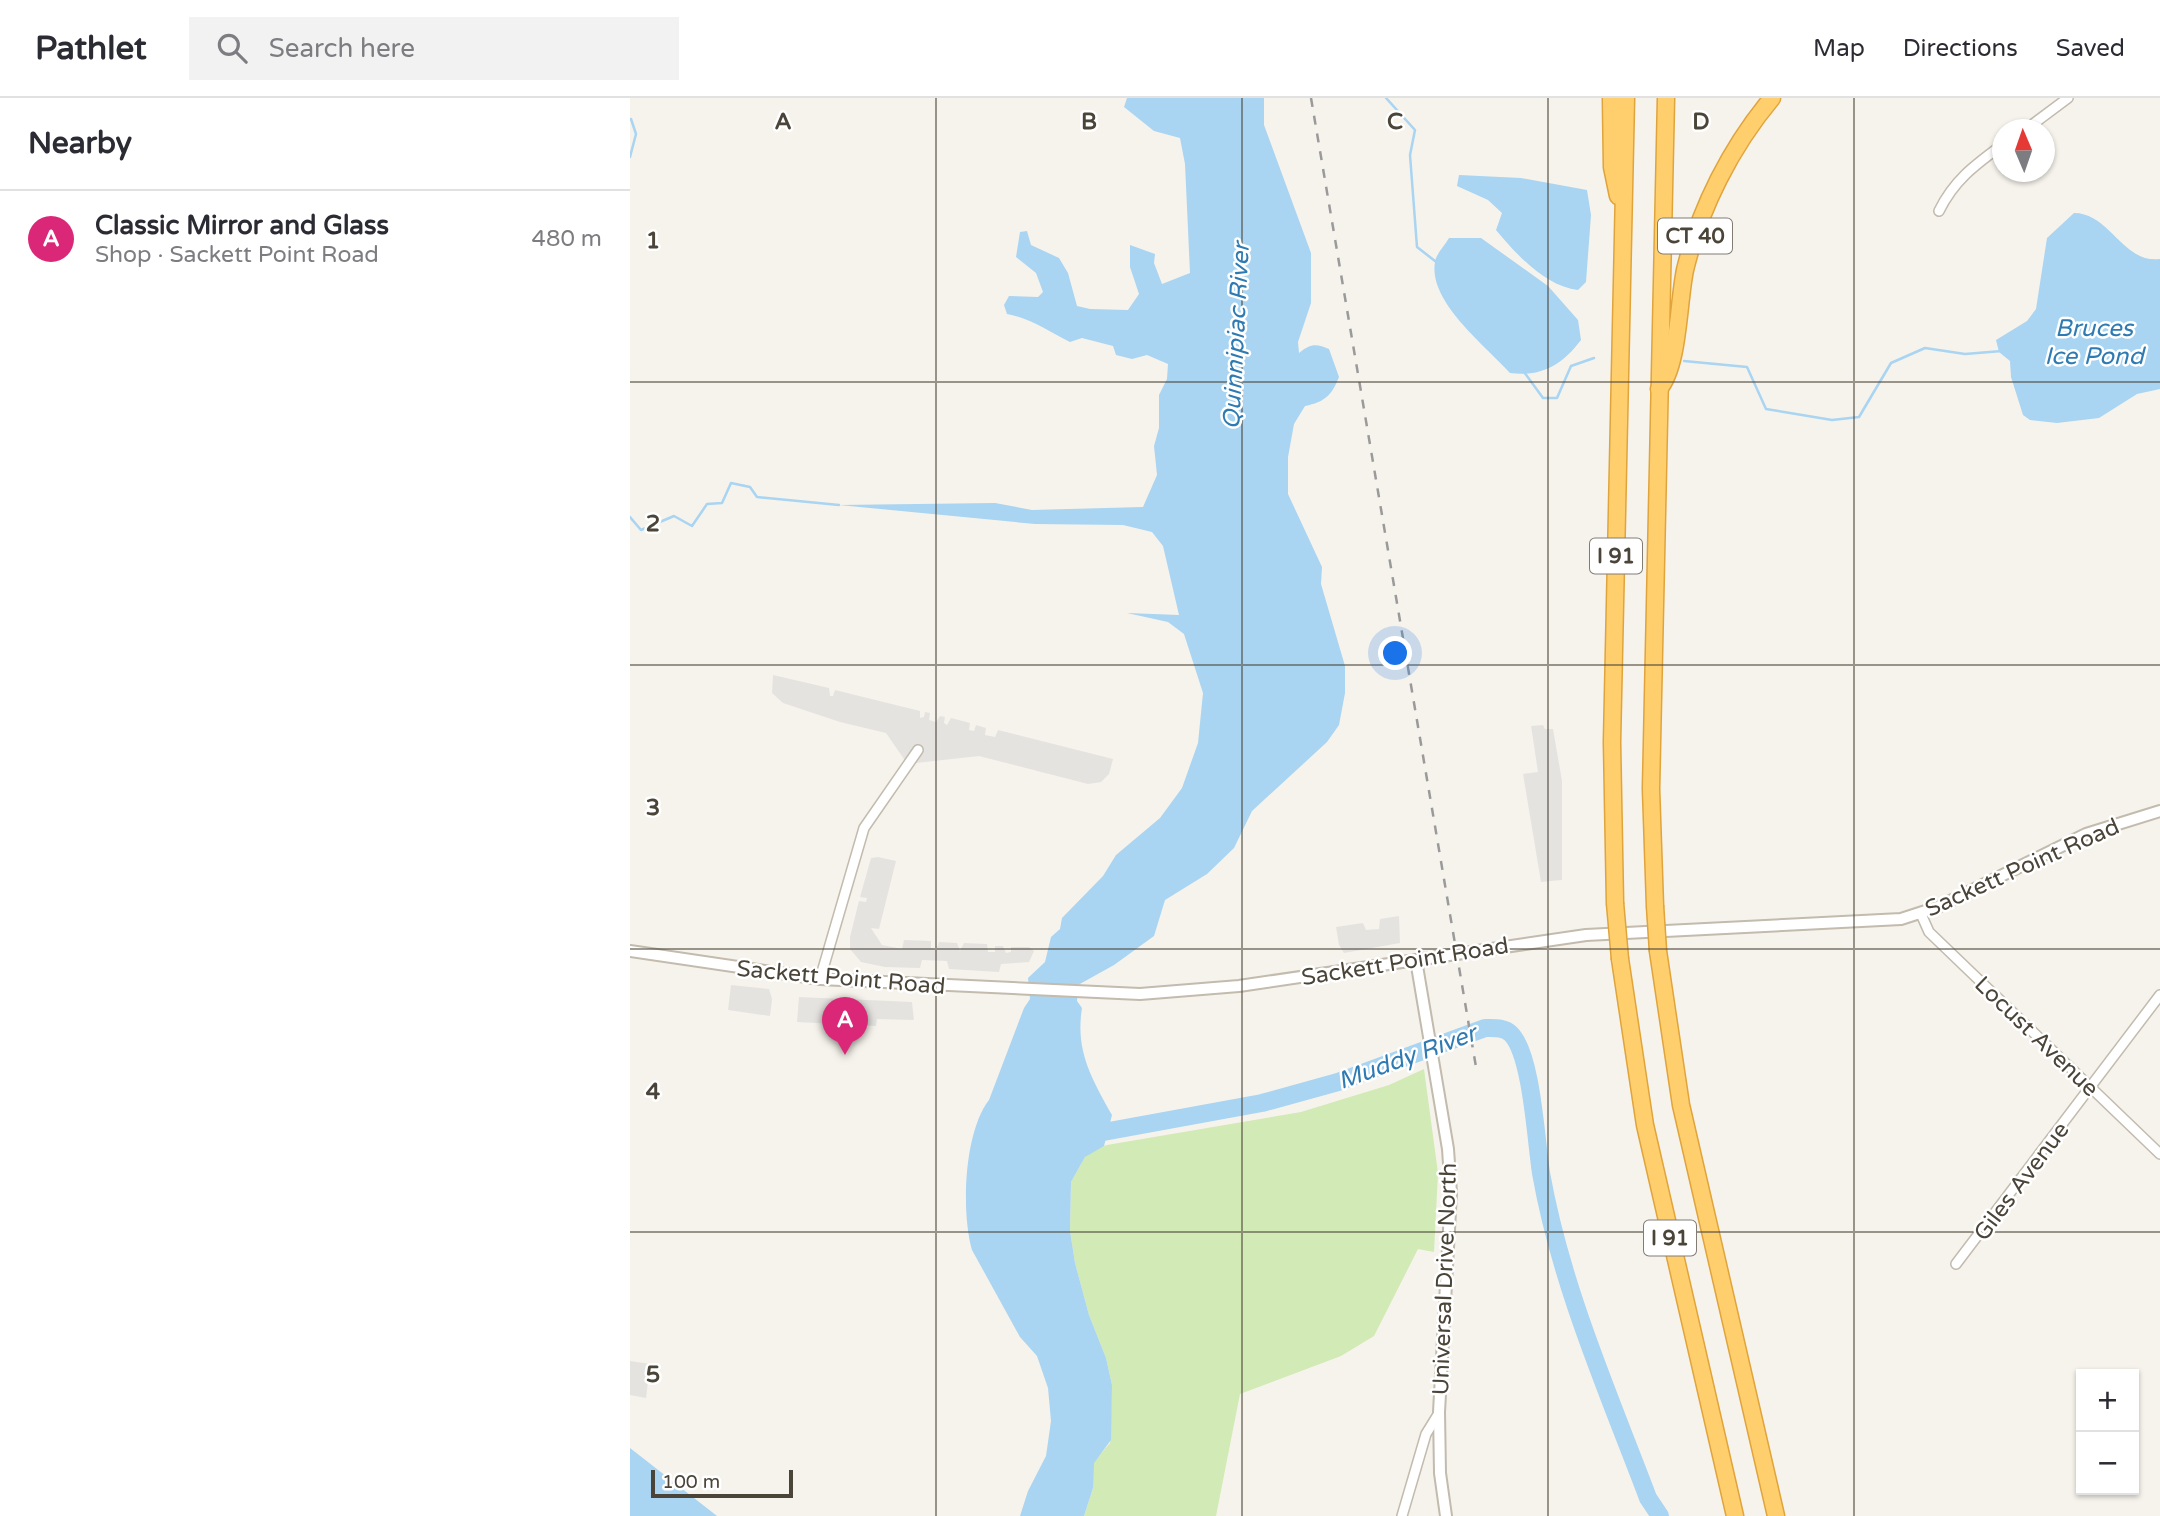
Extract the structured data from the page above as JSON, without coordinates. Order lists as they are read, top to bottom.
{
  "streets": {
    "highway": ["CT 40", "I 91"],
    "street": [
      "Sackett Point Road",
      "Locust Avenue",
      "Giles Avenue",
      "Universal Drive North"
    ]
  },
  "crossings": [
    ["CT 40", "I 91"],
    ["Sackett Point Road", "Locust Avenue"],
    ["Sackett Point Road", "Universal Drive North"],
    ["Locust Avenue", "Giles Avenue"]
  ],
  "water": ["Bruces Ice Pond", "Quinnipiac River", "Muddy River"],
  "scale_bar": "100 m",
  "north": "top",
  "page": {
    "header": "Pathlet",
    "search": "Search here",
    "nav": ["Map", "Directions", "Saved"],
    "heading": "Nearby",
    "list": [
      {
        "mark": "A",
        "name": "Classic Mirror and Glass",
        "note": "Shop · Sackett Point Road",
        "value": "480 m"
      }
    ],
    "pins": "A",
    "map_buttons": ["+", "−"],
    "scale": "100 m"
  },
  "grid": {
    "columns": [
      "A",
      "B",
      "C",
      "D"
    ],
    "rows": [
      "1",
      "2",
      "3",
      "4",
      "5"
    ]
  }
}
